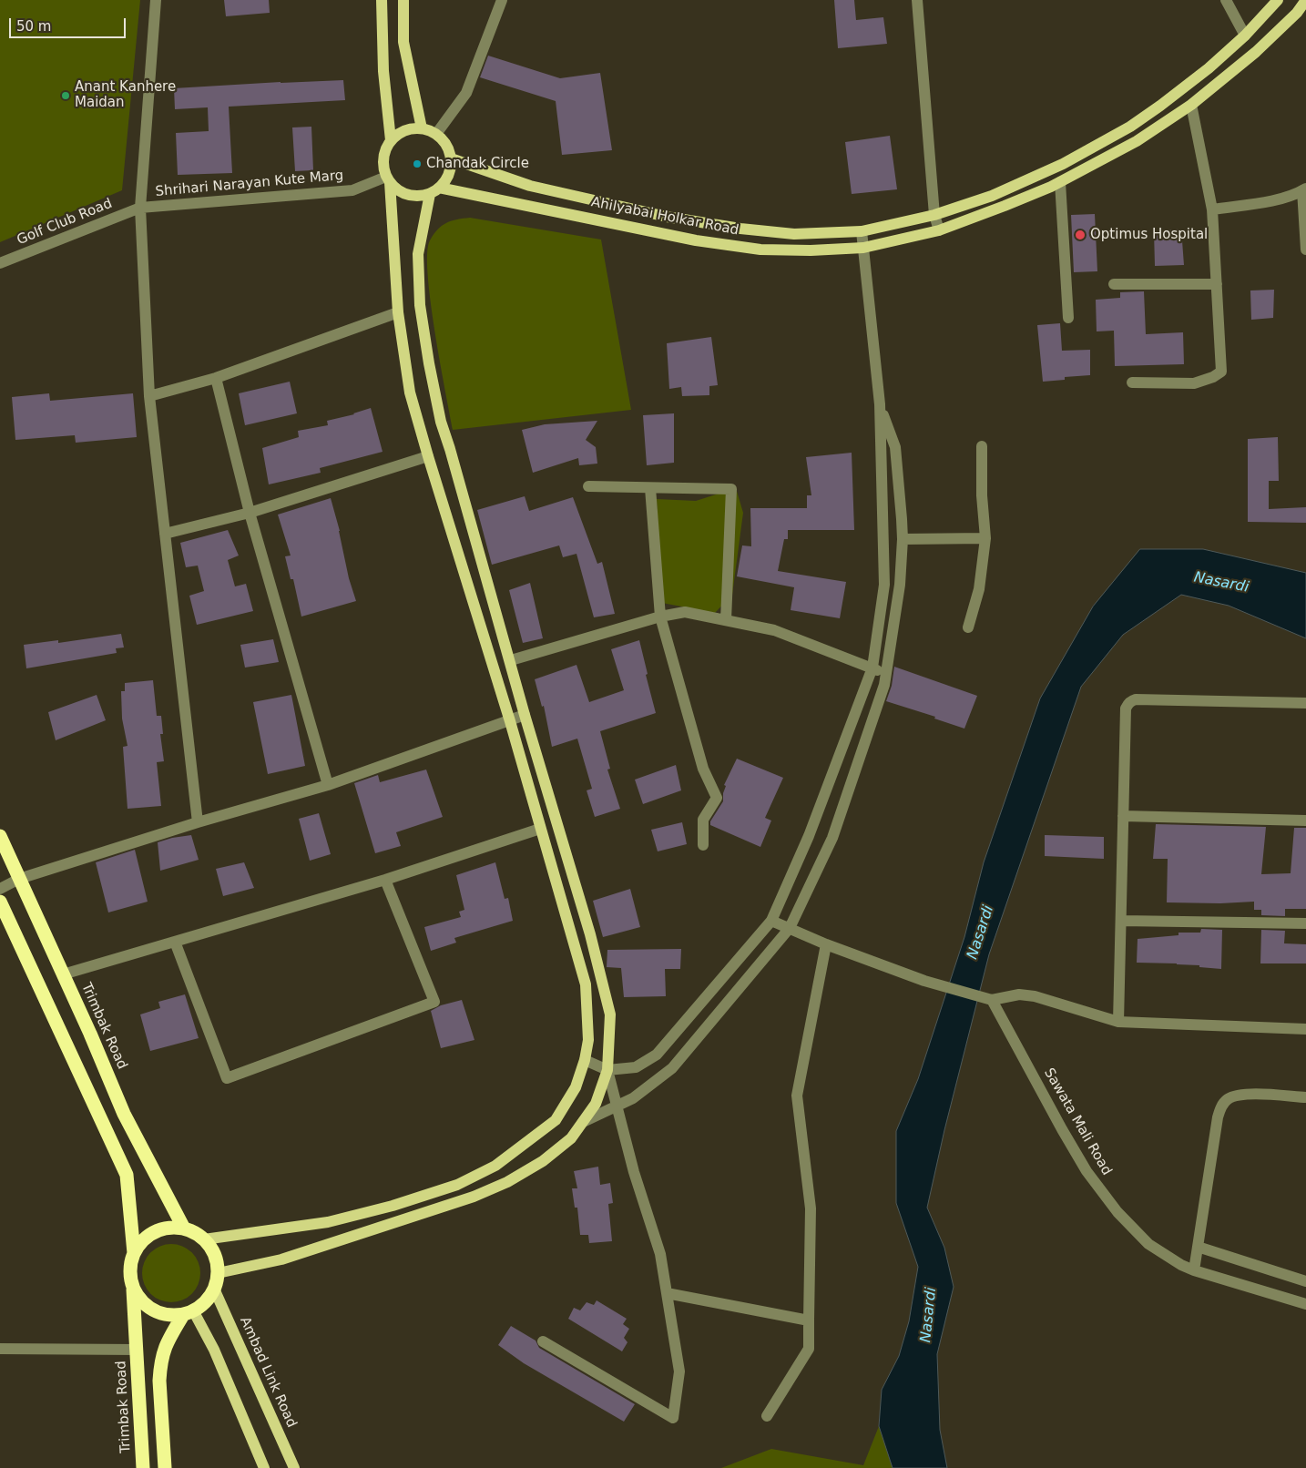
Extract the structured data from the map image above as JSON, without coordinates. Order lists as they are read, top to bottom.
{
  "streets": {
    "highway": ["Trimbak Road"],
    "main road": ["Ahilyabai Holkar Road", "Ambad Link Road"],
    "street": ["Shrihari Narayan Kute Marg", "Golf Club Road", "Sawata Mali Road"]
  },
  "crossings": [
    ["Shrihari Narayan Kute Marg", "Ahilyabai Holkar Road"],
    ["Shrihari Narayan Kute Marg", "Golf Club Road"],
    ["Trimbak Road", "Ambad Link Road"]
  ],
  "water": ["Nasardi"],
  "places": ["Anant Kanhere Maidan", "Chandak Circle", "Optimus Hospital"],
  "scale_bar": "50 m"
}
